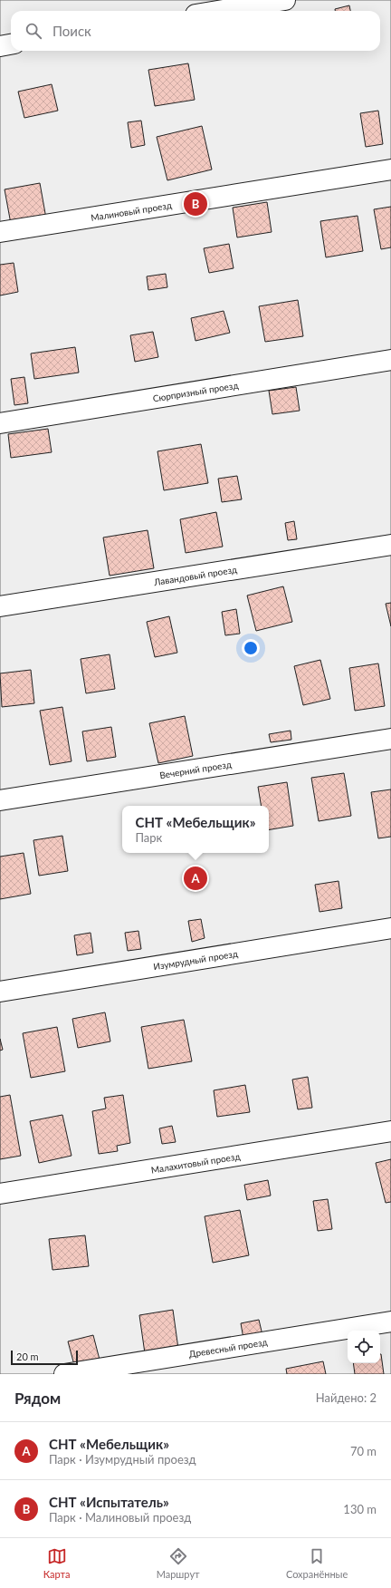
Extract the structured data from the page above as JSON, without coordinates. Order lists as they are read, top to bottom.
{
  "streets": {
    "street": [
      "Малиновый проезд",
      "Сюрпризный проезд",
      "Лавандовый проезд",
      "Вечерний проезд",
      "Изумрудный проезд",
      "Малахитовый проезд",
      "Древесный проезд"
    ]
  },
  "scale_bar": "20 m",
  "page": {
    "search": "Поиск",
    "pins": ["B", "A"],
    "popup": ["СНТ «Мебельщик»", "Парк"],
    "scale": "20 m",
    "heading": ["Рядом", "Найдено: 2"],
    "list": [
      {
        "mark": "A",
        "name": "СНТ «Мебельщик»",
        "note": "Парк · Изумрудный проезд",
        "value": "70 m"
      },
      {
        "mark": "B",
        "name": "СНТ «Испытатель»",
        "note": "Парк · Малиновый проезд",
        "value": "130 m"
      }
    ],
    "nav": ["Карта", "Маршрут", "Сохранённые"]
  }
}
